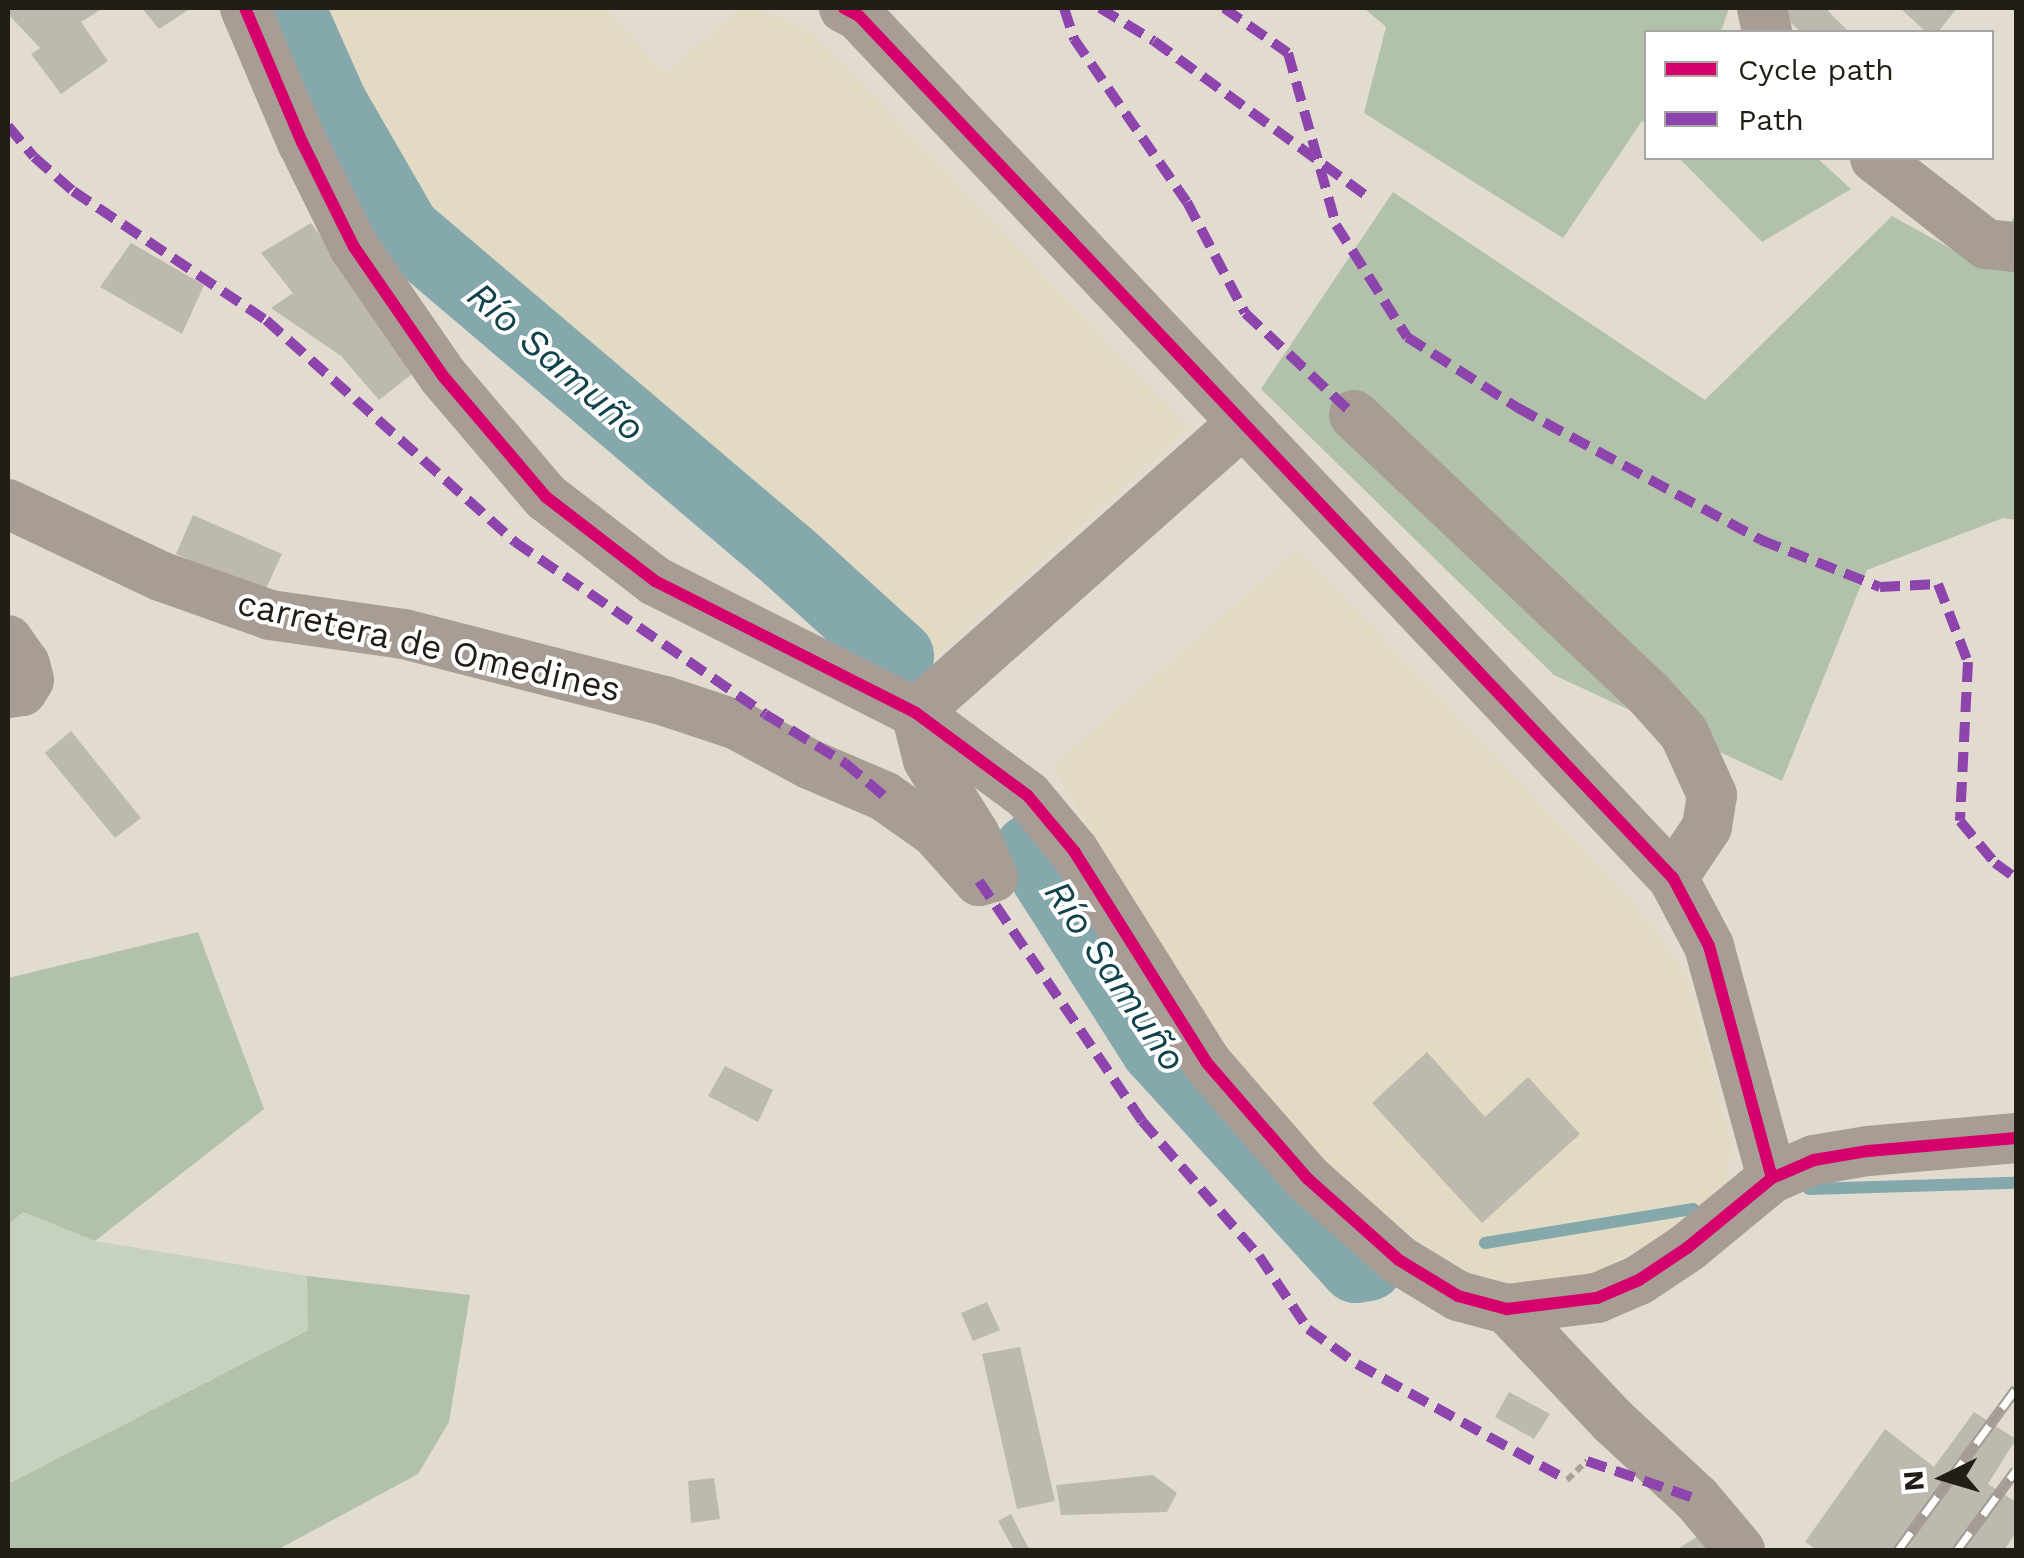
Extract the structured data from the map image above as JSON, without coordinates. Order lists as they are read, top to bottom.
{
  "streets": {
    "street": ["carretera de Omedines"]
  },
  "water": ["Río Samuño"],
  "legend": ["Cycle path", "Path"],
  "north": "left"
}
